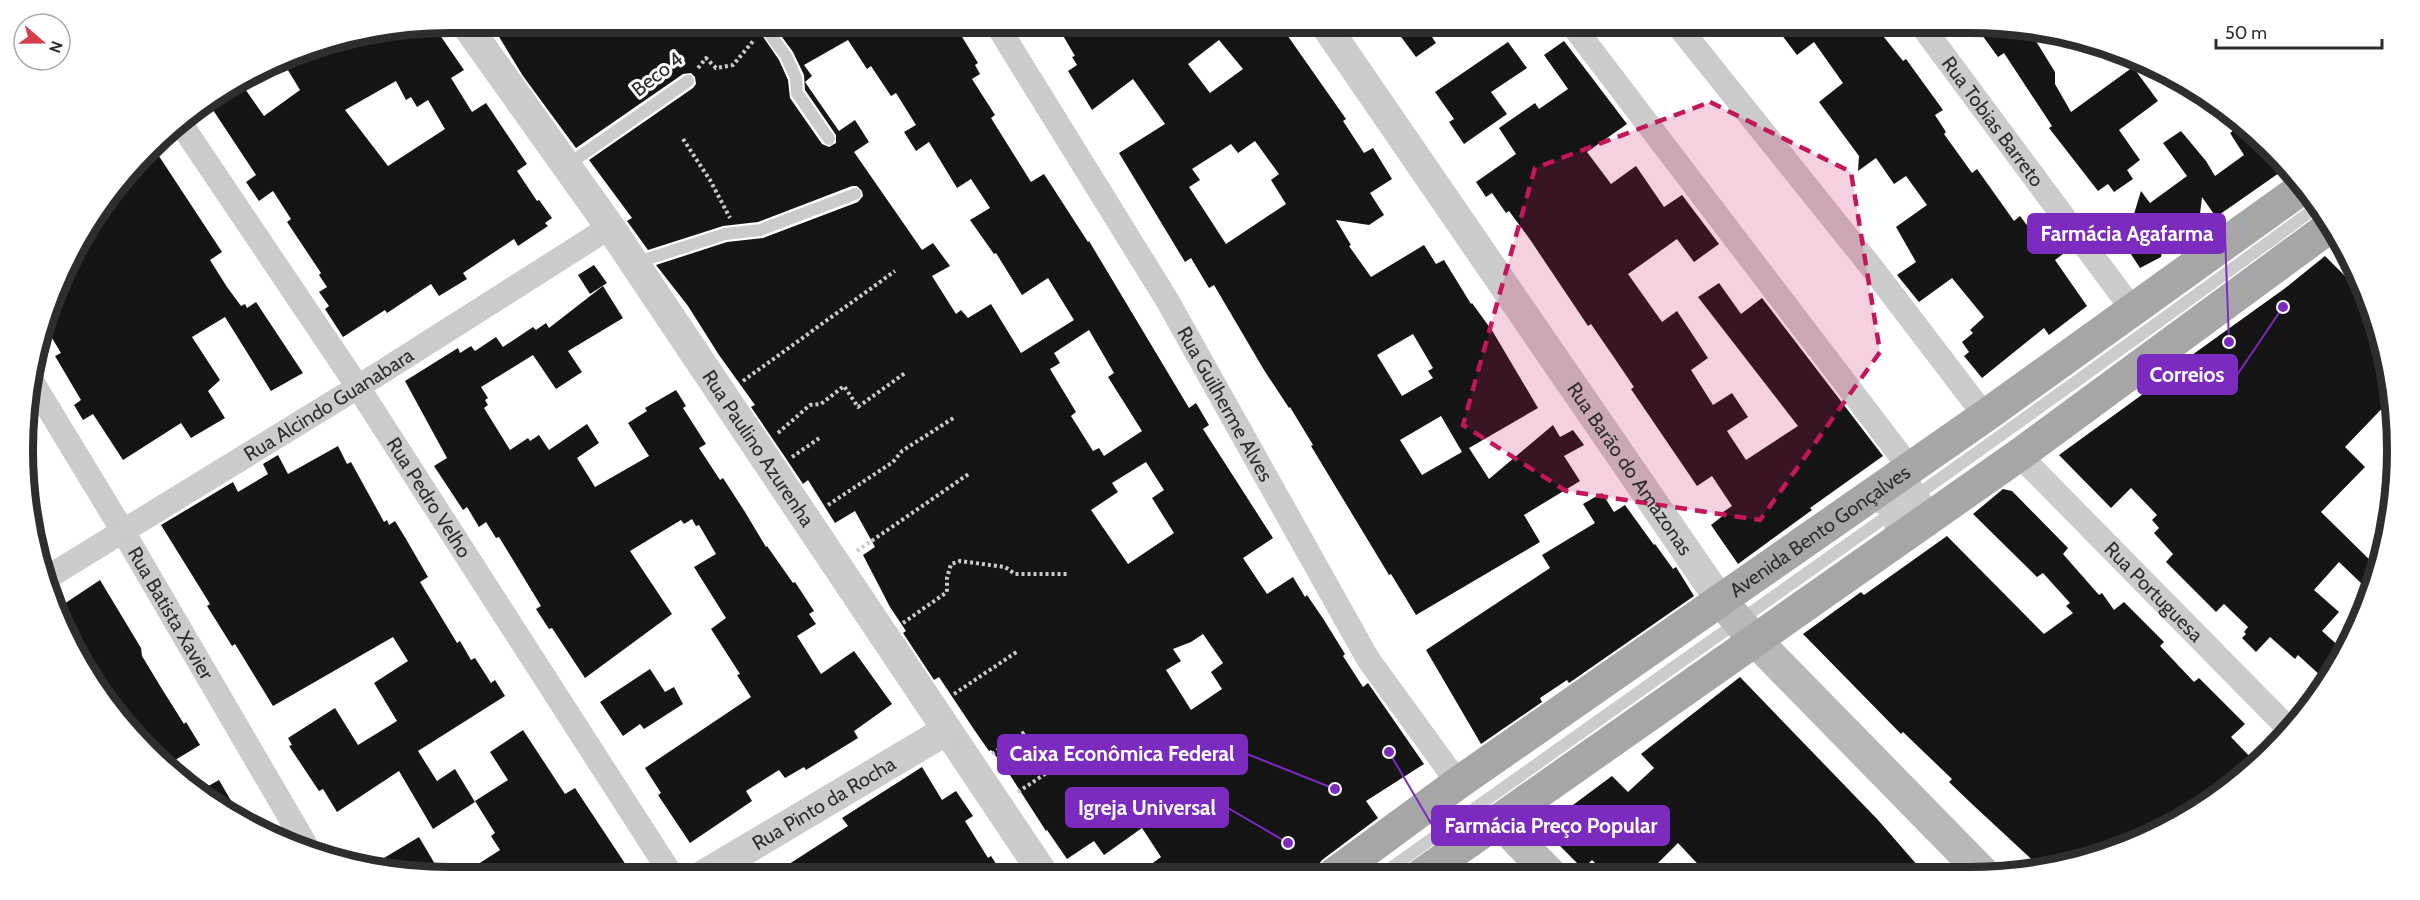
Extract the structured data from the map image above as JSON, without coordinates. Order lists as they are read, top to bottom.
{
  "streets": {
    "main road": ["Rua Barão do Amazonas", "Avenida Bento Gonçalves"],
    "street": [
      "Rua Tobias Barreto",
      "Rua Guilherme Alves",
      "Rua Alcindo Guanabara",
      "Rua Paulino Azurenha",
      "Rua Pedro Velho",
      "Rua Portuguesa",
      "Rua Batista Xavier",
      "Rua Pinto da Rocha"
    ],
    "lane": ["Beco 4"]
  },
  "crossings": [
    ["Beco 4", "Rua Paulino Azurenha"],
    ["Rua Tobias Barreto", "Avenida Bento Gonçalves"],
    ["Rua Guilherme Alves", "Avenida Bento Gonçalves"],
    ["Rua Alcindo Guanabara", "Rua Paulino Azurenha"],
    ["Rua Alcindo Guanabara", "Rua Pedro Velho"],
    ["Rua Alcindo Guanabara", "Rua Batista Xavier"],
    ["Rua Paulino Azurenha", "Rua Pinto da Rocha"],
    ["Rua Barão do Amazonas", "Avenida Bento Gonçalves"],
    ["Avenida Bento Gonçalves", "Rua Portuguesa"]
  ],
  "places": [
    "Correios",
    "Farmácia Agafarma",
    "Farmácia Preço Popular",
    "Caixa Econômica Federal",
    "Igreja Universal"
  ],
  "scale_bar": "50 m",
  "north": "right"
}
